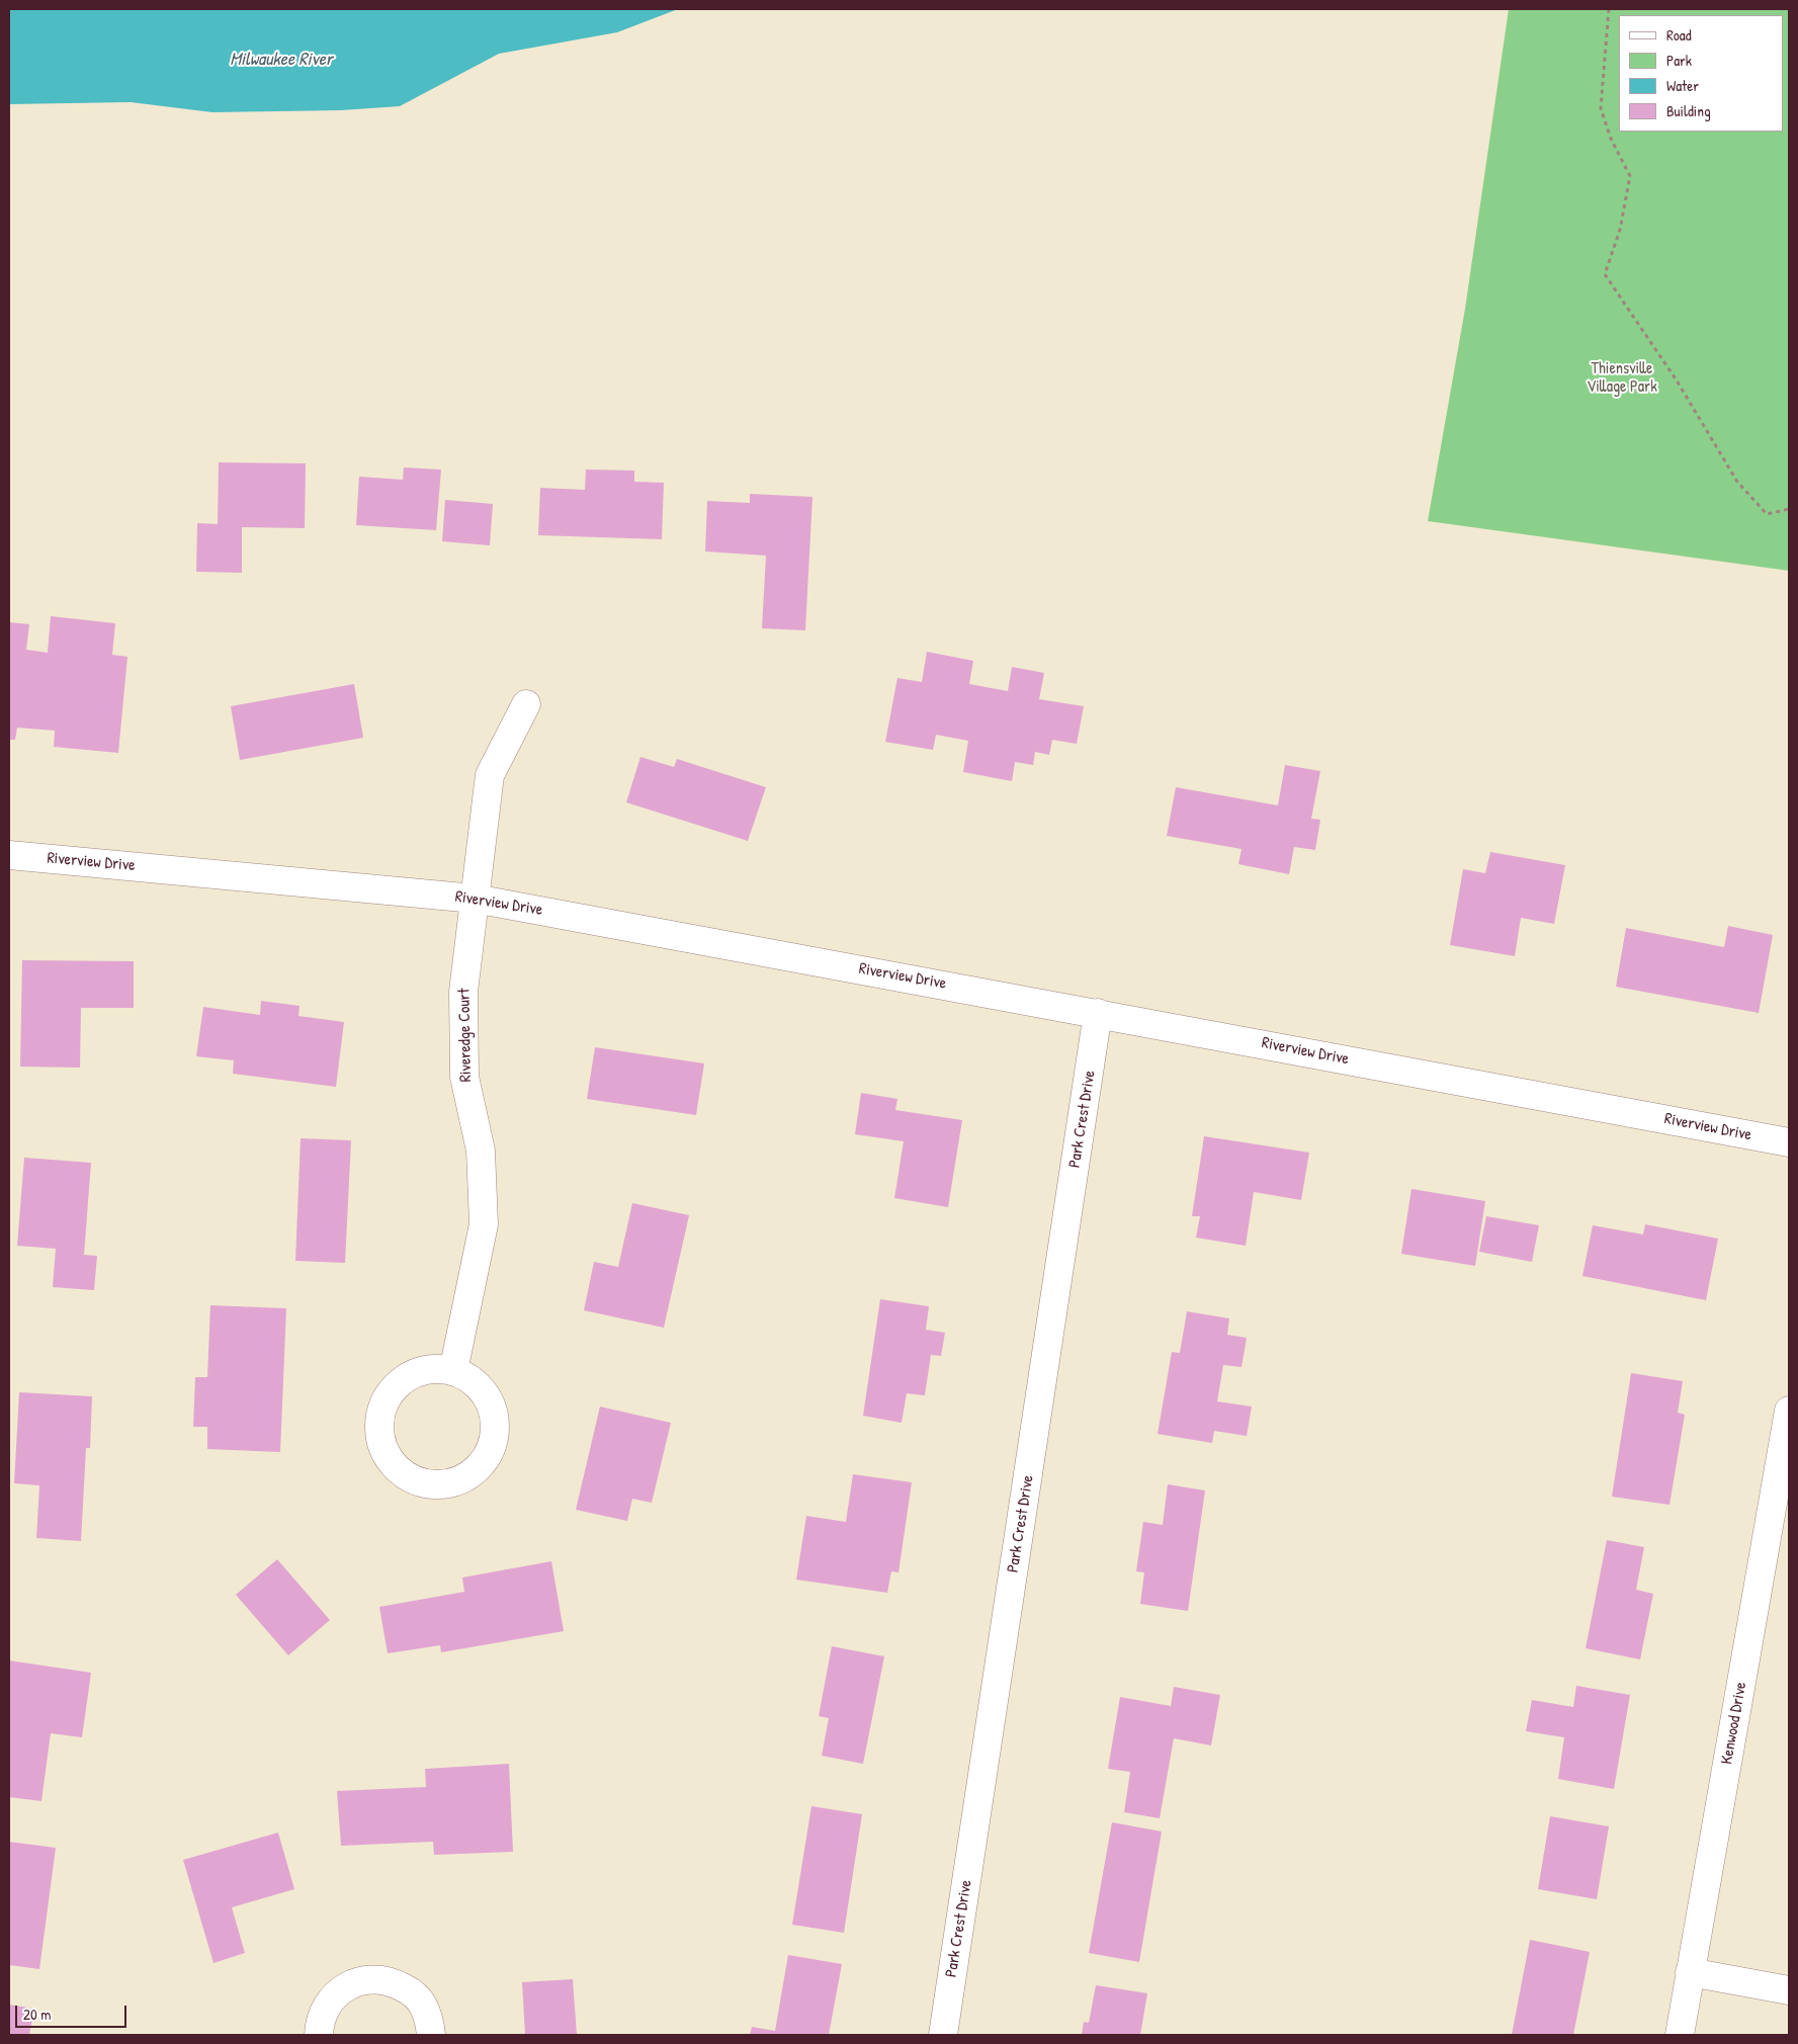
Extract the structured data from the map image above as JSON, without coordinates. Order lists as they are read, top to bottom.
{
  "streets": {
    "street": [
      "Riverview Drive",
      "Riveredge Court",
      "Park Crest Drive",
      "Kenwood Drive"
    ]
  },
  "crossings": [
    ["Riverview Drive", "Riveredge Court"],
    ["Riverview Drive", "Park Crest Drive"]
  ],
  "water": ["Milwaukee River"],
  "parks": ["Thiensville Village Park"],
  "legend": [
    "Road",
    "Park",
    "Water",
    "Building"
  ],
  "scale_bar": "20 m"
}
